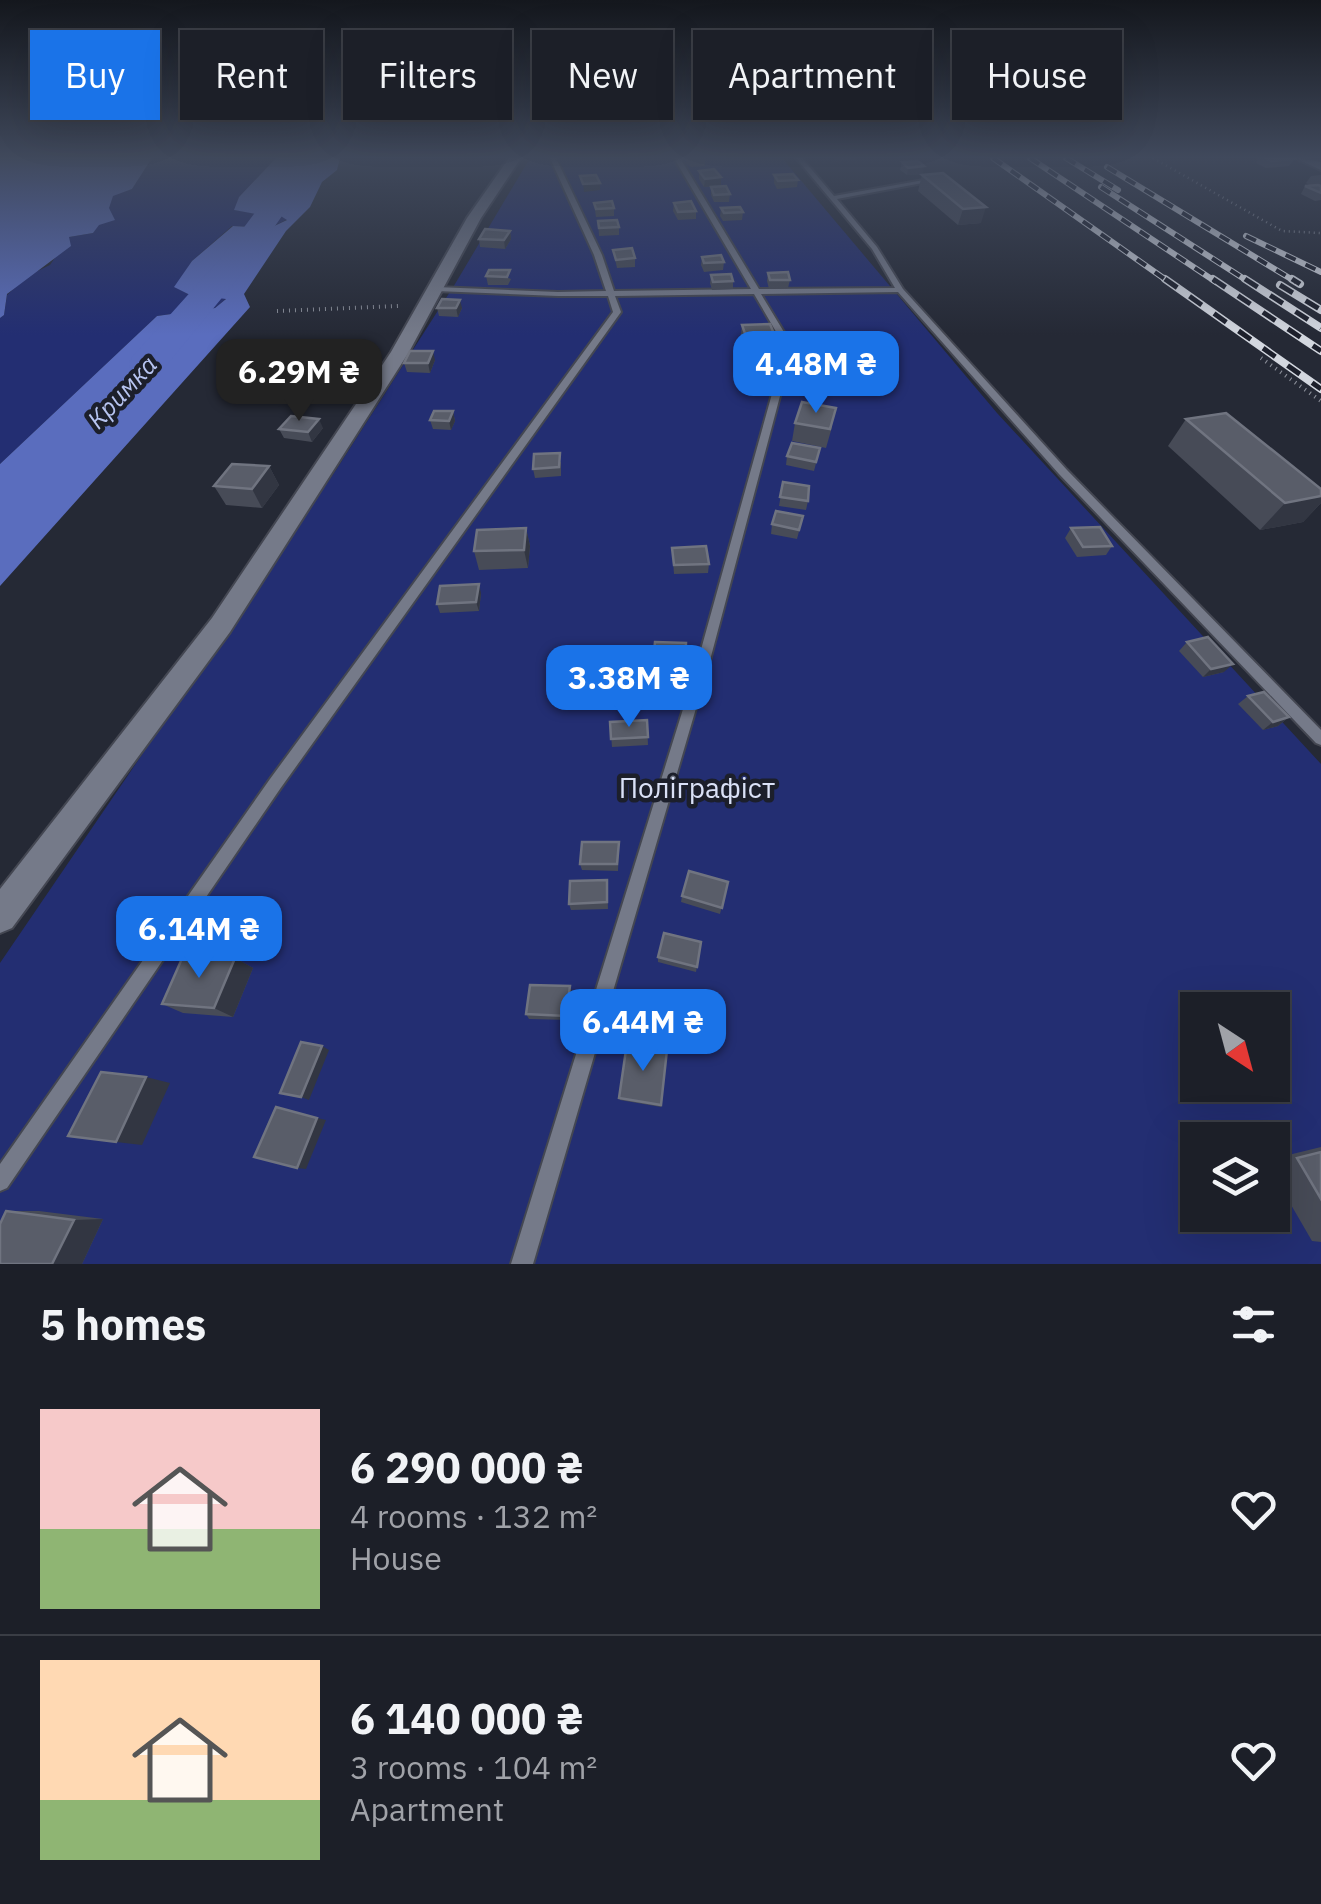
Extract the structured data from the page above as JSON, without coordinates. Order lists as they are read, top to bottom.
{
  "water": ["Кримка"],
  "parks": ["Поліграфіст"],
  "north": "bottom right",
  "page": {
    "chip": [
      "Buy",
      "Rent",
      "Filters",
      "New",
      "Apartment",
      "House"
    ],
    "price": [
      "4.48M ₴",
      "6.29M ₴",
      "3.38M ₴",
      "6.14M ₴",
      "6.44M ₴"
    ],
    "heading": "5 homes",
    "list": [
      {
        "name": "6 290 000 ₴",
        "note": "4 rooms · 132 m² · House"
      },
      {
        "name": "6 140 000 ₴",
        "note": "3 rooms · 104 m² · Apartment"
      }
    ]
  }
}
